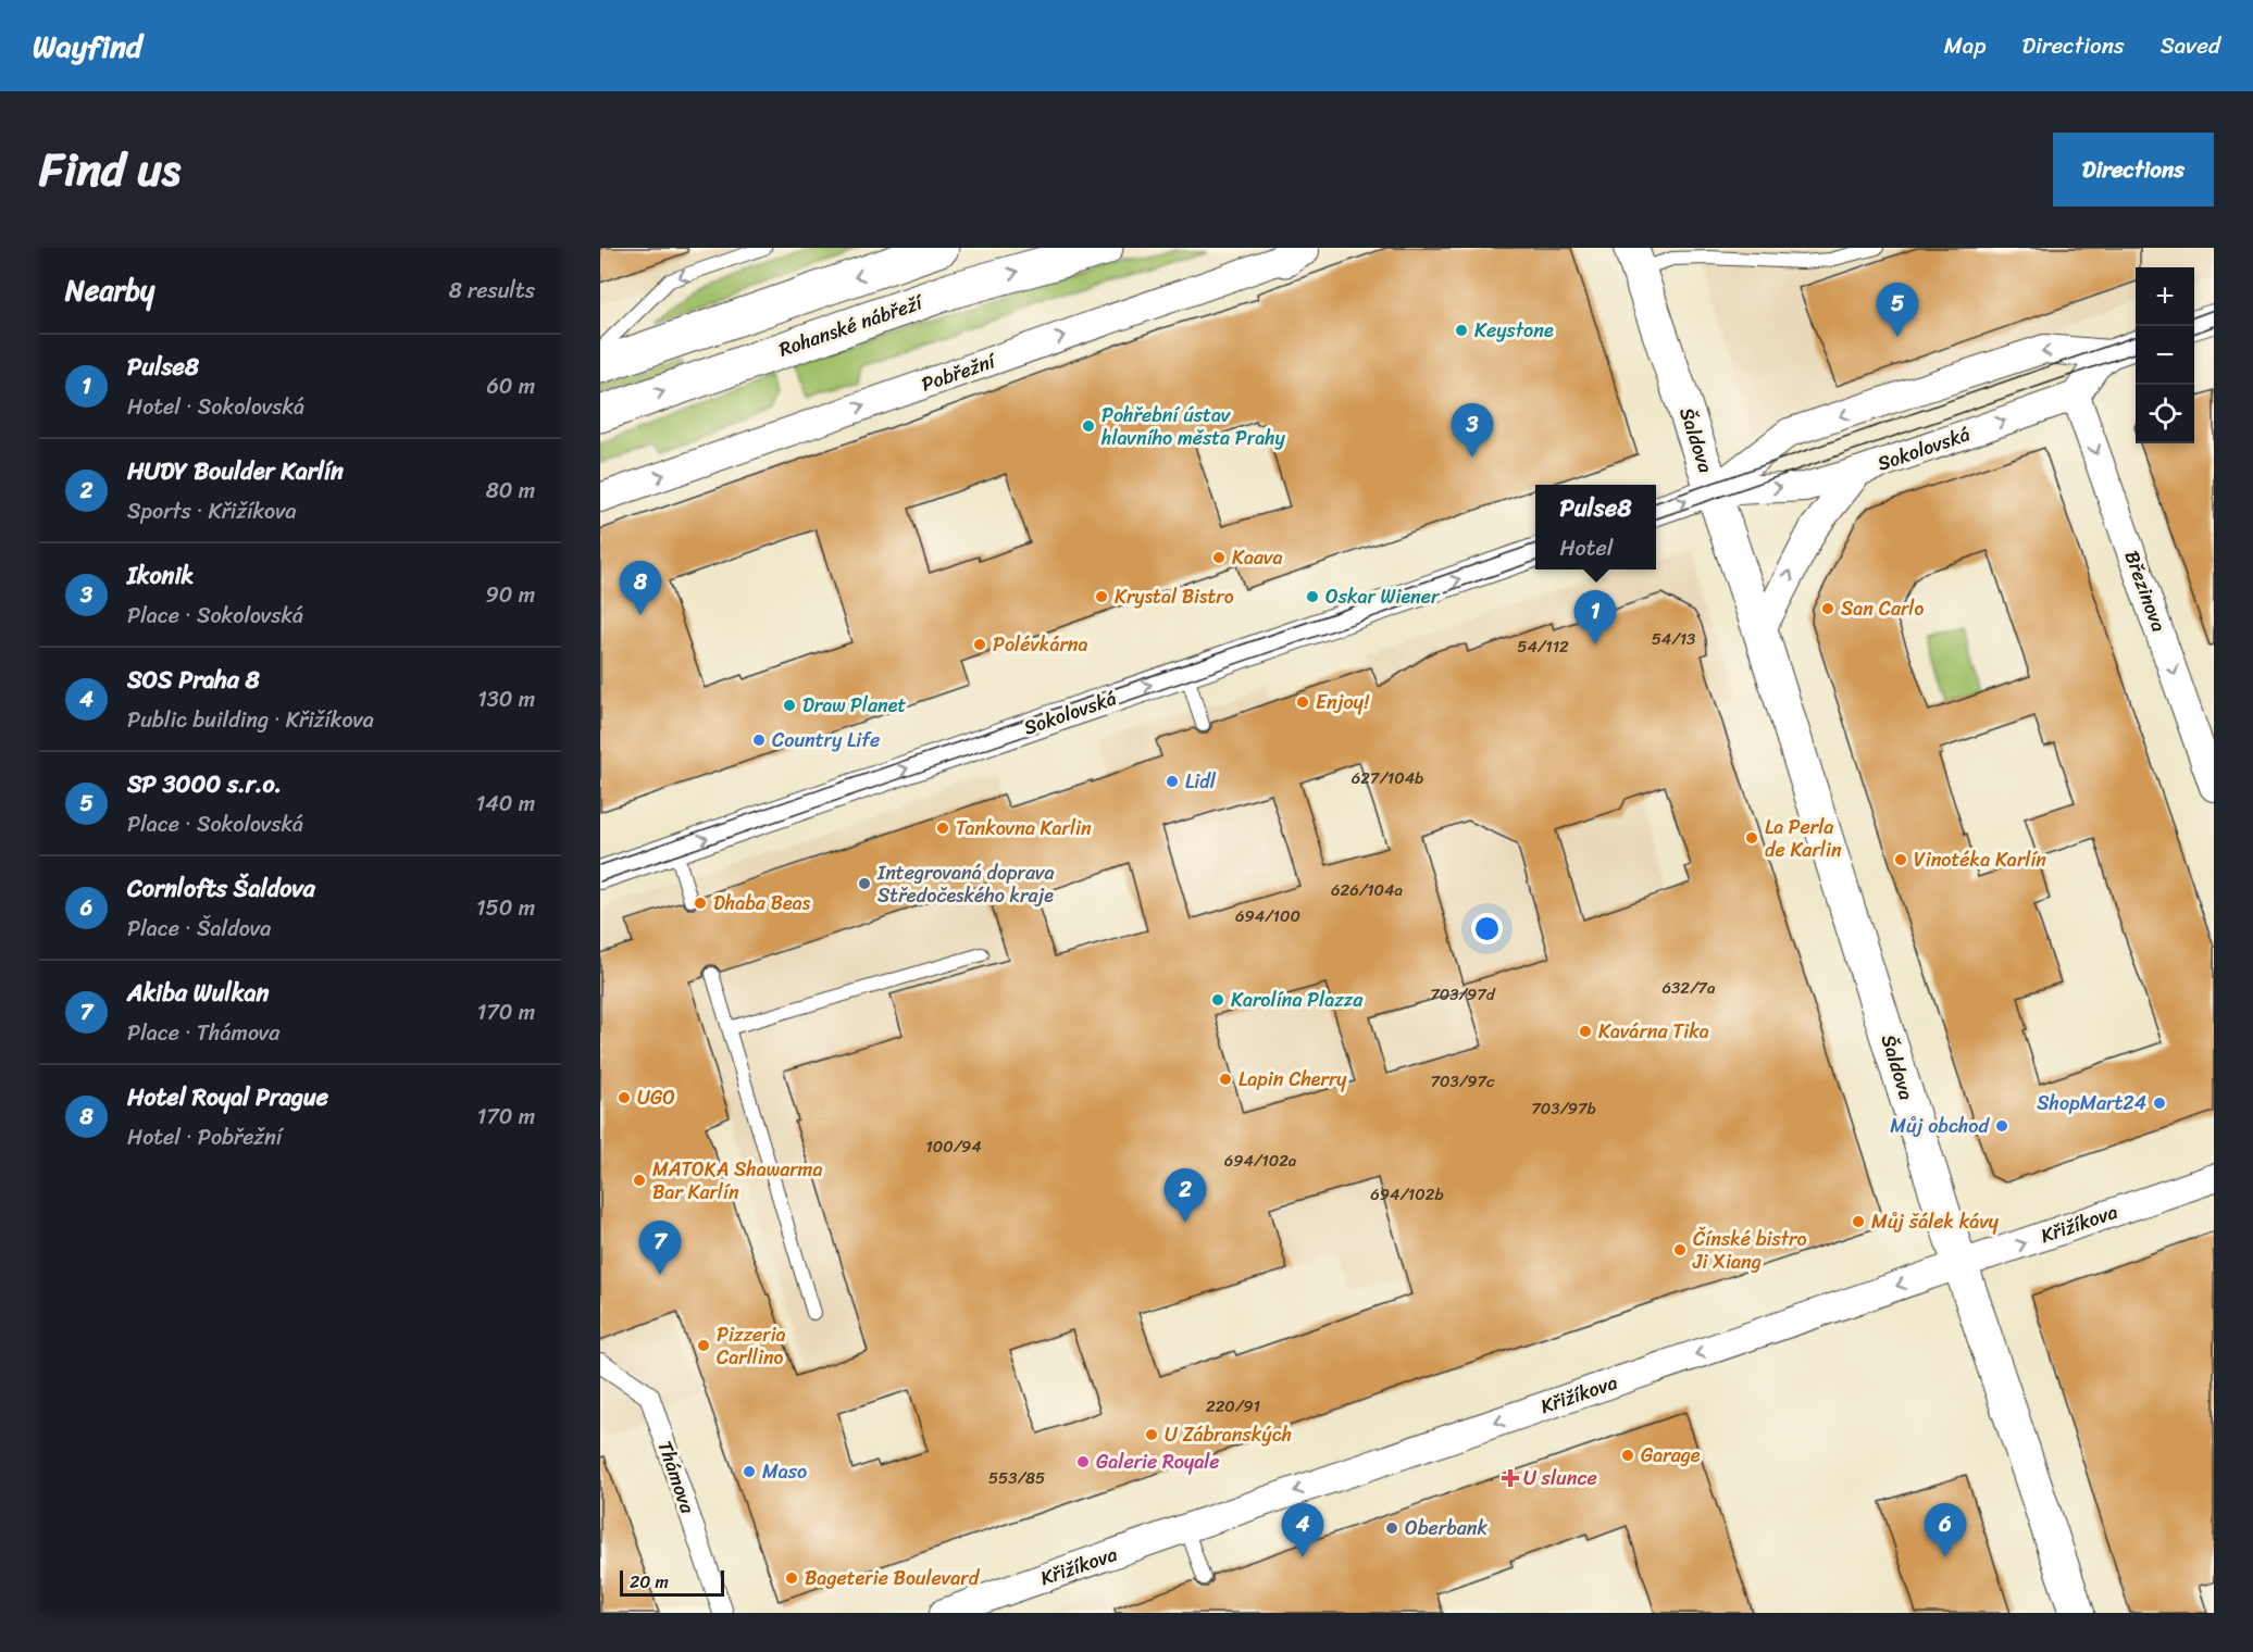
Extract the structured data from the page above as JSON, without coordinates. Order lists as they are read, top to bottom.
{
  "streets": {
    "main road": ["Rohanské nábřeží"],
    "street": [
      "Pobřežní",
      "Šaldova",
      "Sokolovská",
      "Březinova",
      "Křižíkova",
      "Thámova"
    ]
  },
  "crossings": [
    ["Šaldova", "Sokolovská"],
    ["Šaldova", "Křižíkova"],
    ["Sokolovská", "Březinova"]
  ],
  "one_way": ["Pobřežní", "Březinova"],
  "places": {
    "other": [
      "Keystone",
      "Pohřební ústav hlavního města Prahy",
      "Kaava",
      "Krystal Bistro",
      "Oskar Wiener",
      "San Carlo",
      "Polévkárna",
      "Enjoy!",
      "Draw Planet",
      "Country Life",
      "Lidl",
      "Tankovna Karlin",
      "La Perla de Karlin",
      "Vinotéka Karlín",
      "Integrovaná doprava Středočeského kraje",
      "Dhaba Beas",
      "Karolína Plazza",
      "Kavárna Tika",
      "Lapin Cherry",
      "UGO",
      "ShopMart24",
      "Můj obchod",
      "MATOKA Shawarma Bar Karlín",
      "Můj šálek kávy",
      "Čínské bistro Ji Xiang",
      "Pizzeria Carllino",
      "U Zábranských",
      "Garage",
      "Galerie Royale",
      "Maso",
      "Oberbank",
      "Bageterie Boulevard"
    ],
    "health": ["U slunce"]
  },
  "house_numbers": [
    "54/13",
    "54/112",
    "627/104b",
    "626/104a",
    "694/100",
    "632/7a",
    "703/97d",
    "703/97c",
    "703/97b",
    "100/94",
    "694/102a",
    "694/102b",
    "220/91",
    "553/85"
  ],
  "scale_bar": "20 m",
  "page": {
    "header": "Wayfind",
    "nav": ["Map", "Directions", "Saved"],
    "title": "Find us",
    "buttons": "Directions",
    "heading": ["Nearby", "8 results"],
    "map_buttons": ["+", "−"],
    "pins": [
      "5",
      "3",
      "8",
      "1",
      "2",
      "7",
      "4",
      "6"
    ],
    "list": [
      {
        "mark": "1",
        "name": "Pulse8",
        "note": "Hotel · Sokolovská",
        "value": "60 m"
      },
      {
        "mark": "2",
        "name": "HUDY Boulder Karlín",
        "note": "Sports · Křižíkova",
        "value": "80 m"
      },
      {
        "mark": "3",
        "name": "Ikonik",
        "note": "Place · Sokolovská",
        "value": "90 m"
      },
      {
        "mark": "4",
        "name": "SOS Praha 8",
        "note": "Public building · Křižíkova",
        "value": "130 m"
      },
      {
        "mark": "5",
        "name": "SP 3000 s.r.o.",
        "note": "Place · Sokolovská",
        "value": "140 m"
      },
      {
        "mark": "6",
        "name": "Cornlofts Šaldova",
        "note": "Place · Šaldova",
        "value": "150 m"
      },
      {
        "mark": "7",
        "name": "Akiba Wulkan",
        "note": "Place · Thámova",
        "value": "170 m"
      },
      {
        "mark": "8",
        "name": "Hotel Royal Prague",
        "note": "Hotel · Pobřežní",
        "value": "170 m"
      }
    ],
    "popup": ["Pulse8", "Hotel"],
    "scale": "20 m"
  }
}
